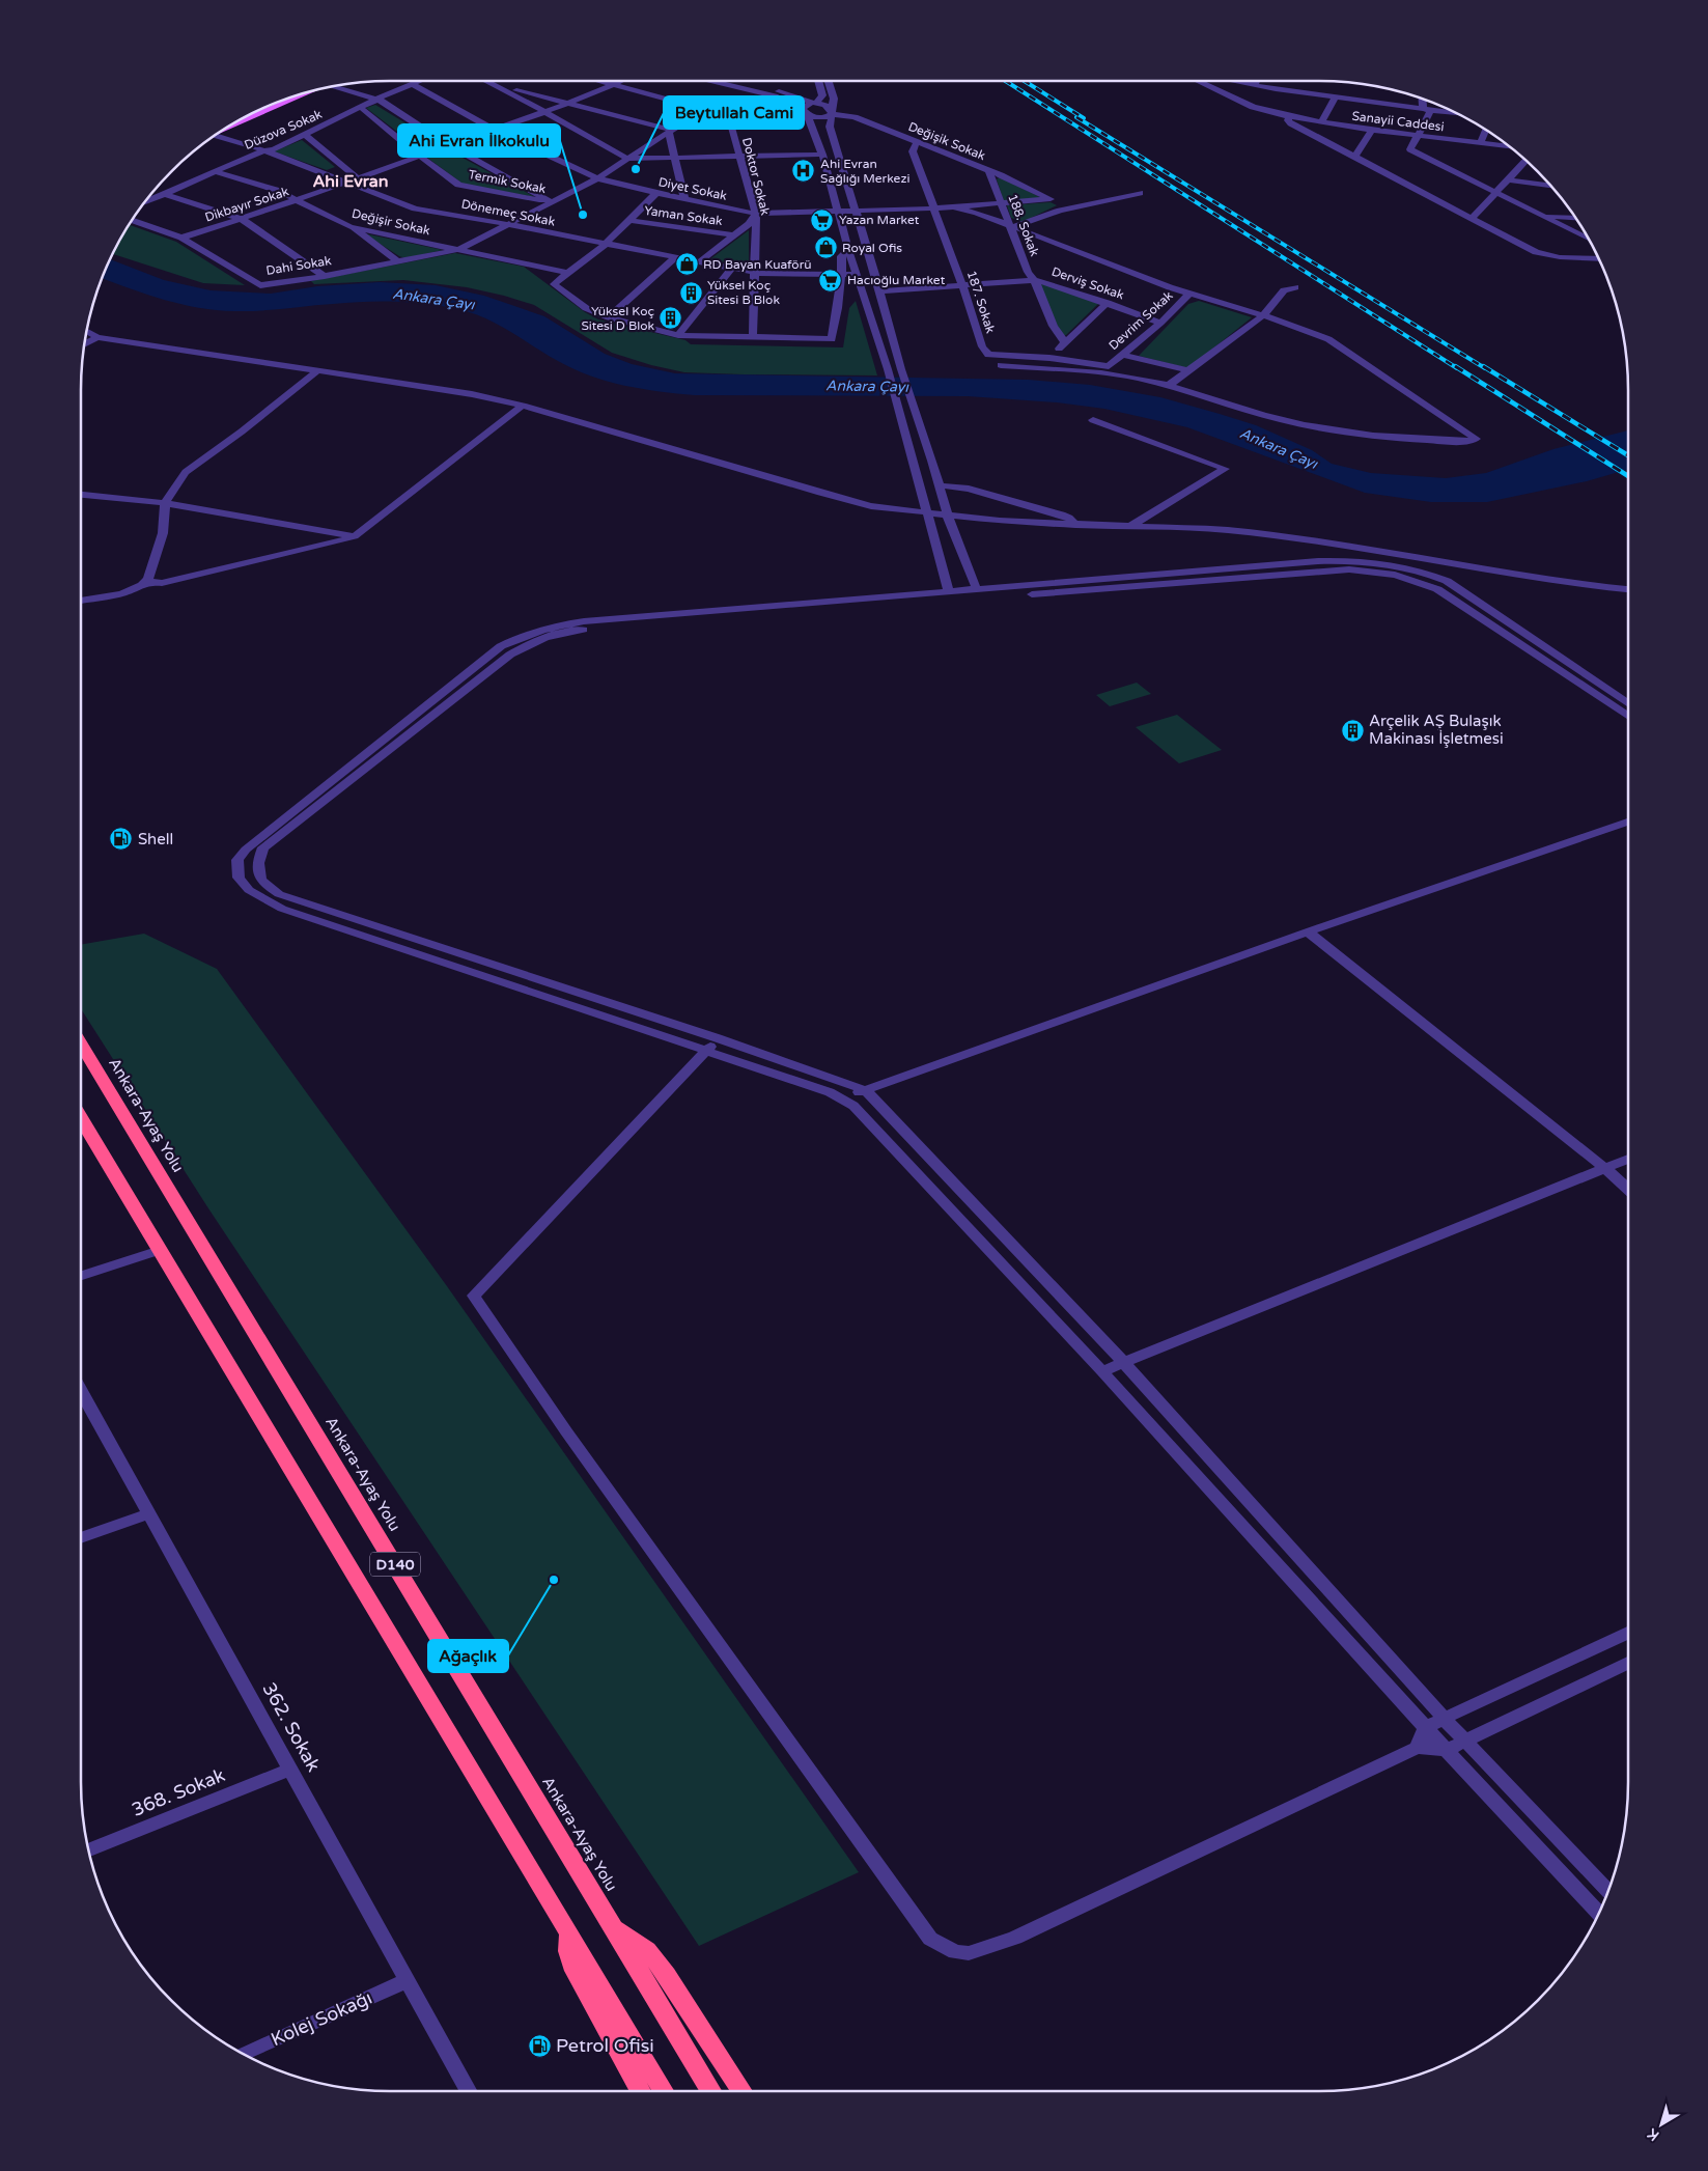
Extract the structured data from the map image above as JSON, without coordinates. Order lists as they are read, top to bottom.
{
  "streets": {
    "highway": ["Ankara-Ayaş Yolu", "D140"],
    "street": [
      "Sanayii Caddesi",
      "Düzova Sokak",
      "Değişik Sokak",
      "Doktor Sokak",
      "Termik Sokak",
      "Diyet Sokak",
      "Dikbayır Sokak",
      "Dönemeç Sokak",
      "Yaman Sokak",
      "Değişir Sokak",
      "188. Sokak",
      "Dahi Sokak",
      "Derviş Sokak",
      "187. Sokak",
      "Devrim Sokak",
      "362. Sokak",
      "368. Sokak",
      "Kolej Sokağı"
    ]
  },
  "crossings": [
    ["Düzova Sokak", "Termik Sokak"],
    ["Düzova Sokak", "Diyet Sokak"],
    ["Düzova Sokak", "Dönemeç Sokak"],
    ["Düzova Sokak", "Değişir Sokak"],
    ["Değişik Sokak", "Diyet Sokak"],
    ["Değişik Sokak", "188. Sokak"],
    ["Değişik Sokak", "187. Sokak"],
    ["Doktor Sokak", "Diyet Sokak"],
    ["Doktor Sokak", "Dönemeç Sokak"],
    ["Termik Sokak", "Dikbayır Sokak"],
    ["Diyet Sokak", "Dikbayır Sokak"],
    ["Diyet Sokak", "188. Sokak"],
    ["Diyet Sokak", "187. Sokak"],
    ["Dikbayır Sokak", "Dönemeç Sokak"],
    ["Dikbayır Sokak", "Değişir Sokak"],
    ["Dikbayır Sokak", "Dahi Sokak"],
    ["Değişir Sokak", "Dahi Sokak"],
    ["188. Sokak", "Derviş Sokak"],
    ["Derviş Sokak", "187. Sokak"],
    ["Derviş Sokak", "Devrim Sokak"],
    ["187. Sokak", "Devrim Sokak"],
    ["362. Sokak", "368. Sokak"],
    ["362. Sokak", "Kolej Sokağı"]
  ],
  "districts": ["Ahi Evran"],
  "water": ["Ankara Çayı"],
  "places": {
    "other": ["Beytullah Cami", "Ahi Evran İlkokulu", "Ağaçlık"],
    "hospital": ["Ahi Evran Sağlığı Merkezi"],
    "supermarket": ["Yazan Market", "Hacıoğlu Market"],
    "shop": ["Royal Ofis", "RD Bayan Kuaförü"],
    "building": ["Yüksel Koç Sitesi B Blok", "Yüksel Koç Sitesi D Blok", "Arçelik AŞ Bulaşık Makinası İşletmesi"],
    "fuel station": ["Shell", "Petrol Ofisi"]
  },
  "north": "bottom left"
}
